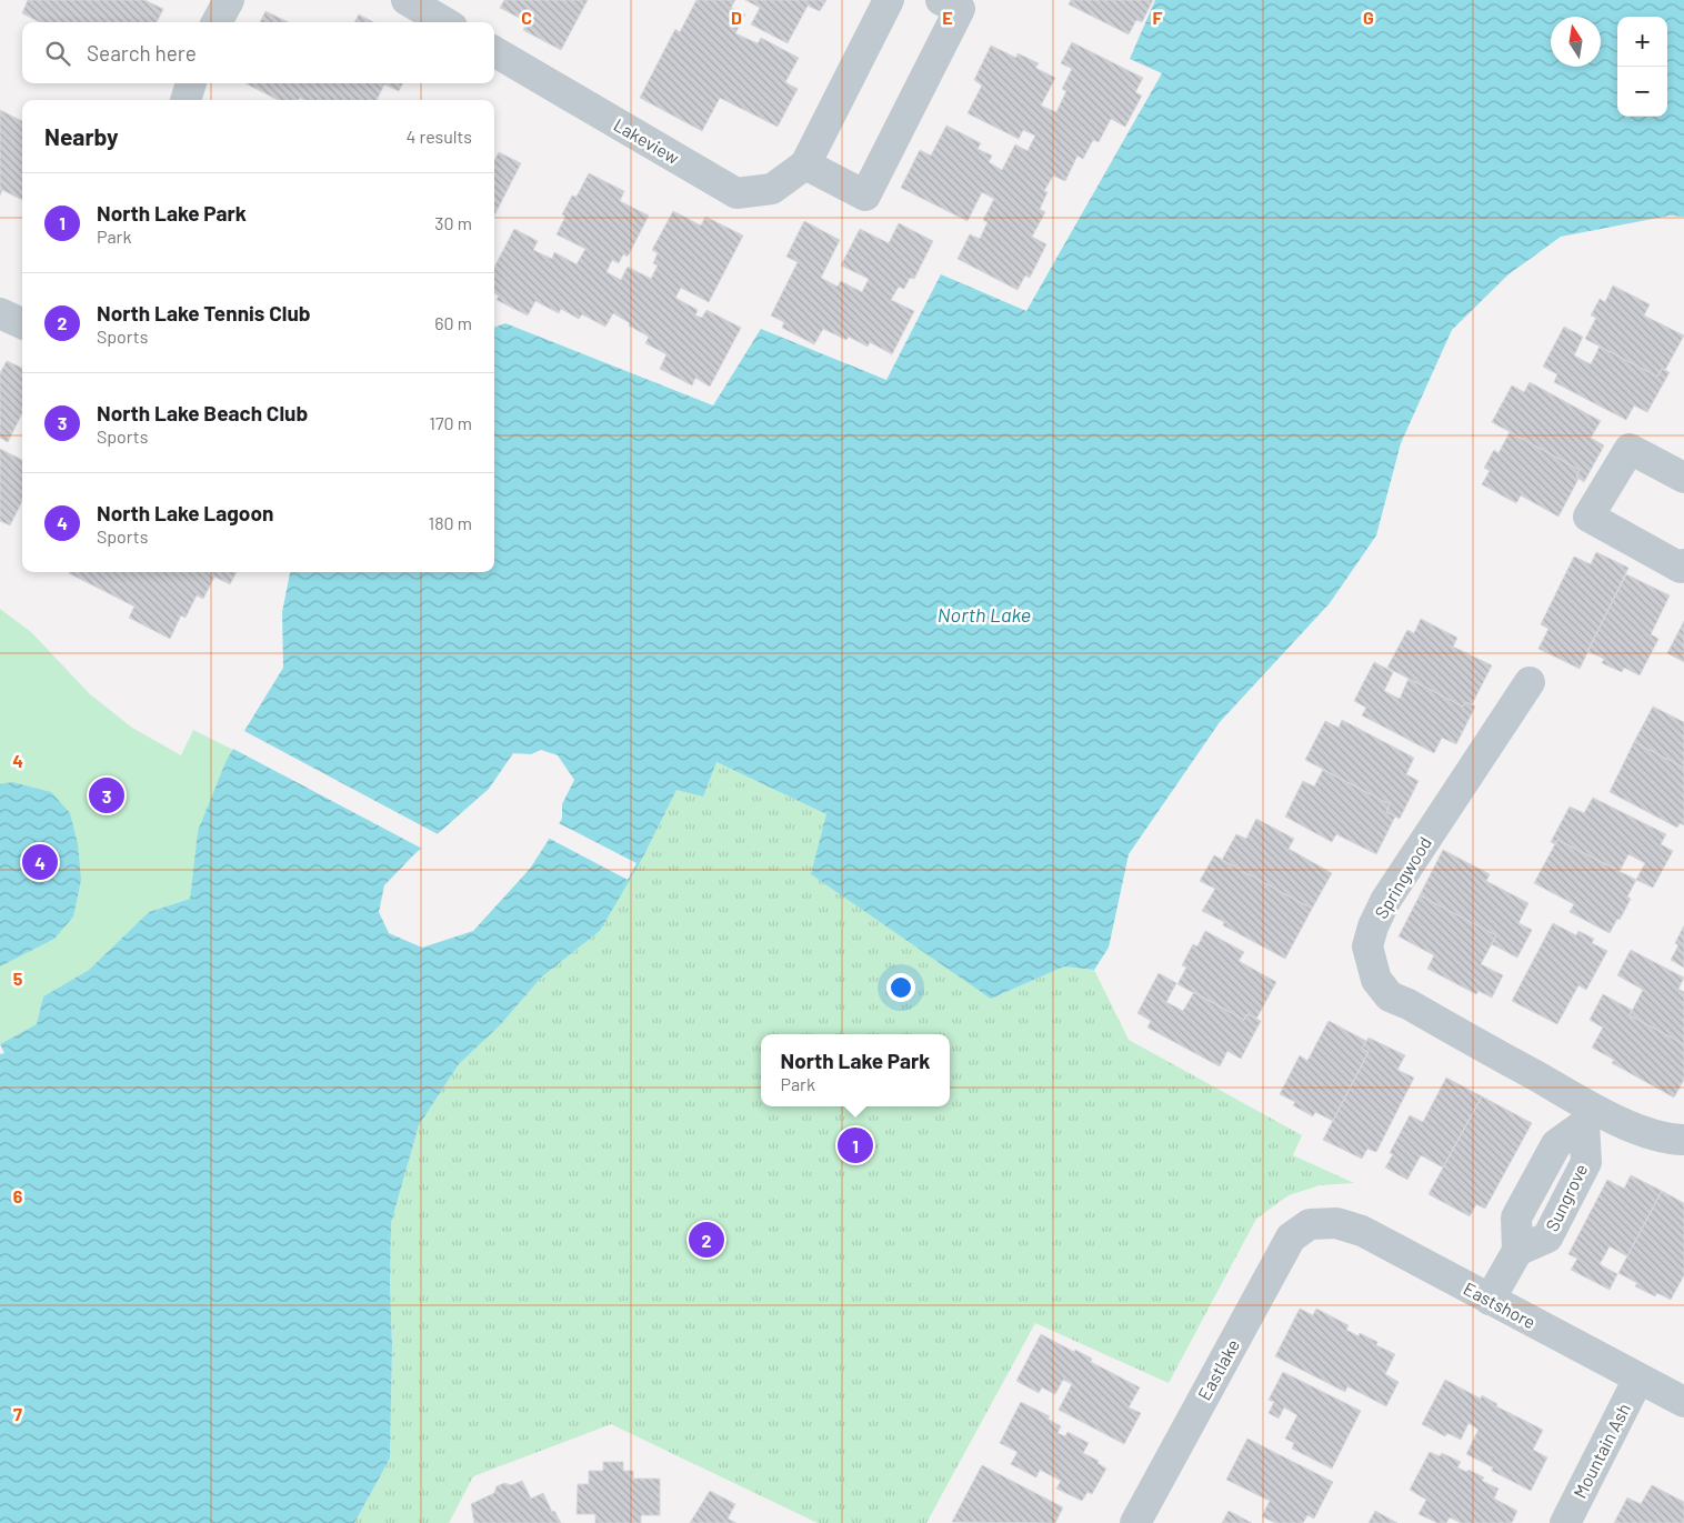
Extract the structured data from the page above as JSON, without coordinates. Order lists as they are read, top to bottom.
{
  "streets": {
    "street": [
      "Lakeview",
      "Springwood",
      "Sungrove",
      "Eastshore",
      "Eastlake",
      "Mountain Ash"
    ]
  },
  "crossings": [
    ["Springwood", "Sungrove"],
    ["Sungrove", "Eastshore"],
    ["Eastshore", "Eastlake"],
    ["Eastshore", "Mountain Ash"]
  ],
  "water": ["North Lake"],
  "north": "top",
  "page": {
    "map_buttons": ["+", "−"],
    "search": "Search here",
    "heading": ["Nearby", "4 results"],
    "list": [
      {
        "mark": "1",
        "name": "North Lake Park",
        "note": "Park",
        "value": "30 m"
      },
      {
        "mark": "2",
        "name": "North Lake Tennis Club",
        "note": "Sports",
        "value": "60 m"
      },
      {
        "mark": "3",
        "name": "North Lake Beach Club",
        "note": "Sports",
        "value": "170 m"
      },
      {
        "mark": "4",
        "name": "North Lake Lagoon",
        "note": "Sports",
        "value": "180 m"
      }
    ],
    "pins": [
      "3",
      "4",
      "1",
      "2"
    ],
    "popup": ["North Lake Park", "Park"]
  },
  "grid": {
    "columns": [
      "C",
      "D",
      "E",
      "F",
      "G"
    ],
    "rows": [
      "4",
      "5",
      "6",
      "7"
    ]
  }
}
